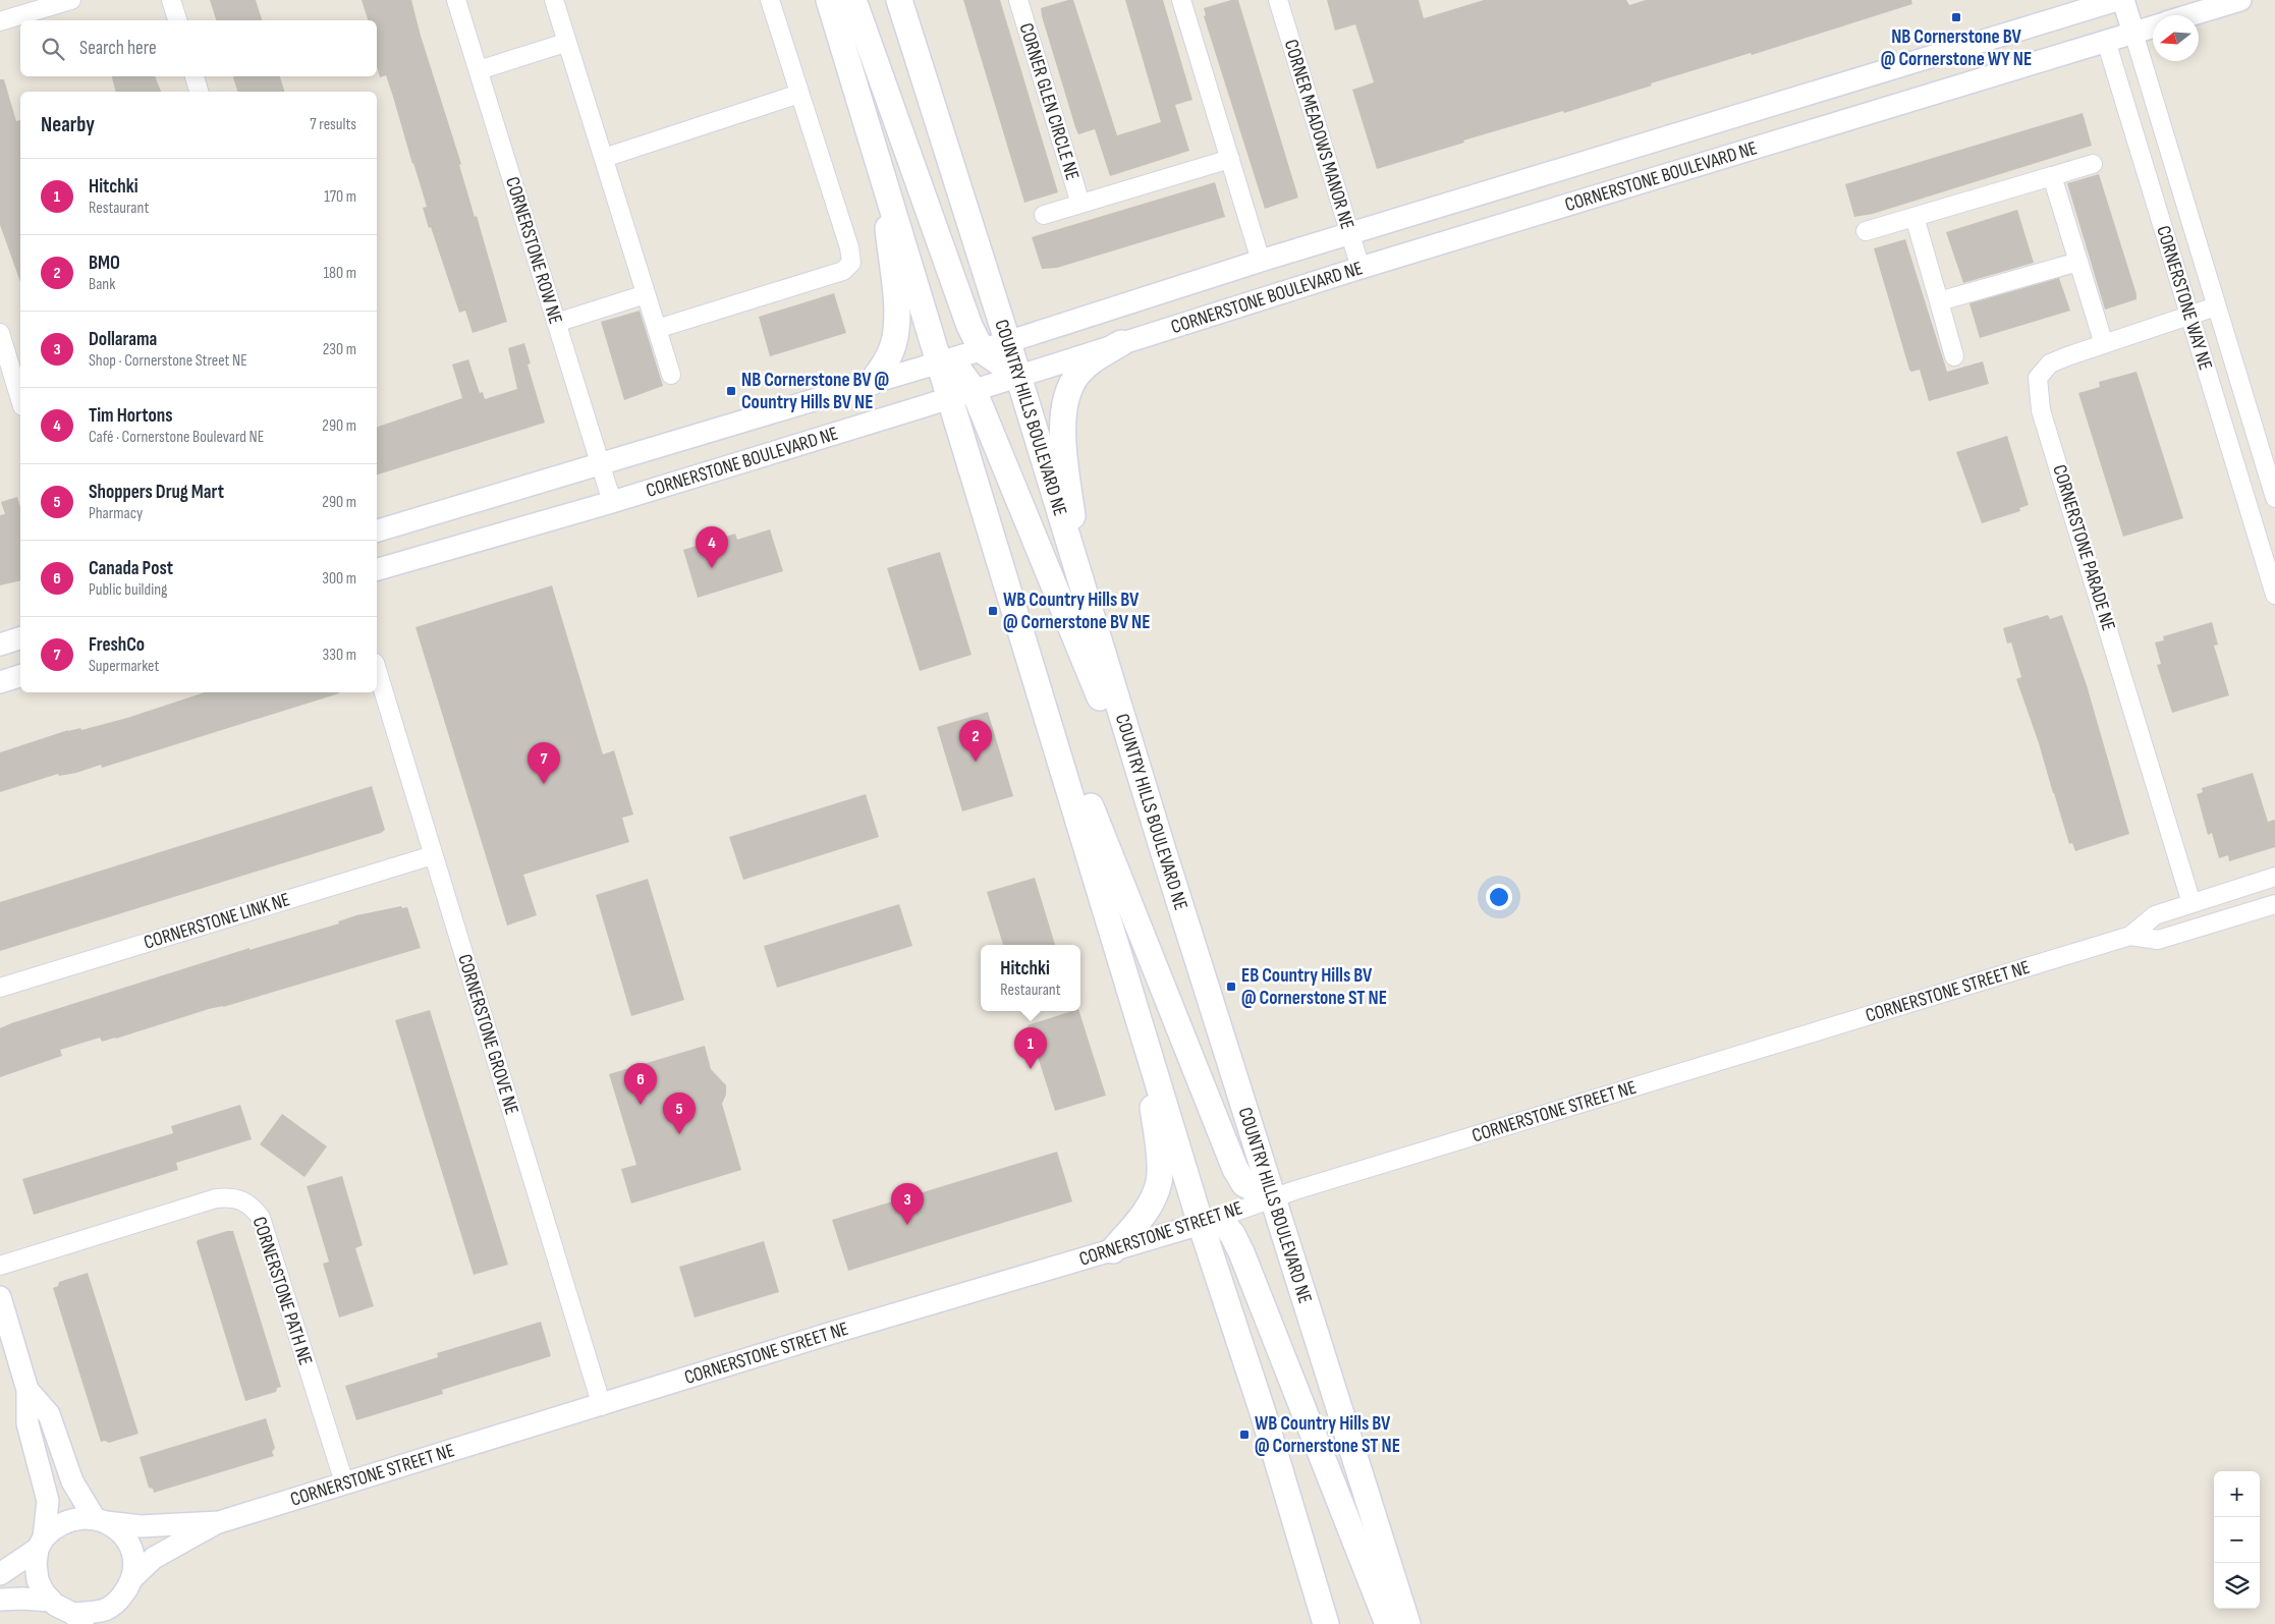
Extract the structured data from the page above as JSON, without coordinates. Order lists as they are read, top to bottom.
{
  "streets": {
    "main road": ["COUNTRY HILLS BOULEVARD NE"],
    "street": [
      "CORNER GLEN CIRCLE NE",
      "CORNER MEADOWS MANOR NE",
      "CORNERSTONE BOULEVARD NE",
      "CORNERSTONE ROW NE",
      "CORNERSTONE WAY NE",
      "CORNERSTONE PARADE NE",
      "CORNERSTONE LINK NE",
      "CORNERSTONE STREET NE",
      "CORNERSTONE GROVE NE",
      "CORNERSTONE PATH NE"
    ]
  },
  "crossings": [
    ["CORNER MEADOWS MANOR NE", "CORNERSTONE BOULEVARD NE"],
    ["CORNERSTONE BOULEVARD NE", "CORNERSTONE ROW NE"],
    ["CORNERSTONE BOULEVARD NE", "CORNERSTONE WAY NE"],
    ["CORNERSTONE BOULEVARD NE", "COUNTRY HILLS BOULEVARD NE"],
    ["CORNERSTONE WAY NE", "CORNERSTONE PARADE NE"],
    ["COUNTRY HILLS BOULEVARD NE", "CORNERSTONE STREET NE"],
    ["CORNERSTONE LINK NE", "CORNERSTONE GROVE NE"],
    ["CORNERSTONE STREET NE", "CORNERSTONE GROVE NE"],
    ["CORNERSTONE STREET NE", "CORNERSTONE PATH NE"]
  ],
  "places": {
    "transit": [
      "NB Cornerstone BV @ Cornerstone WY NE",
      "NB Cornerstone BV @ Country Hills BV NE",
      "WB Country Hills BV @ Cornerstone BV NE",
      "EB Country Hills BV @ Cornerstone ST NE",
      "WB Country Hills BV @ Cornerstone ST NE"
    ]
  },
  "north": "left",
  "page": {
    "search": "Search here",
    "heading": ["Nearby", "7 results"],
    "list": [
      {
        "mark": "1",
        "name": "Hitchki",
        "note": "Restaurant",
        "value": "170 m"
      },
      {
        "mark": "2",
        "name": "BMO",
        "note": "Bank",
        "value": "180 m"
      },
      {
        "mark": "3",
        "name": "Dollarama",
        "note": "Shop · Cornerstone Street NE",
        "value": "230 m"
      },
      {
        "mark": "4",
        "name": "Tim Hortons",
        "note": "Café · Cornerstone Boulevard NE",
        "value": "290 m"
      },
      {
        "mark": "5",
        "name": "Shoppers Drug Mart",
        "note": "Pharmacy",
        "value": "290 m"
      },
      {
        "mark": "6",
        "name": "Canada Post",
        "note": "Public building",
        "value": "300 m"
      },
      {
        "mark": "7",
        "name": "FreshCo",
        "note": "Supermarket",
        "value": "330 m"
      }
    ],
    "pins": [
      "4",
      "2",
      "7",
      "1",
      "6",
      "5",
      "3"
    ],
    "popup": ["Hitchki", "Restaurant"],
    "map_buttons": ["+", "−"]
  }
}
